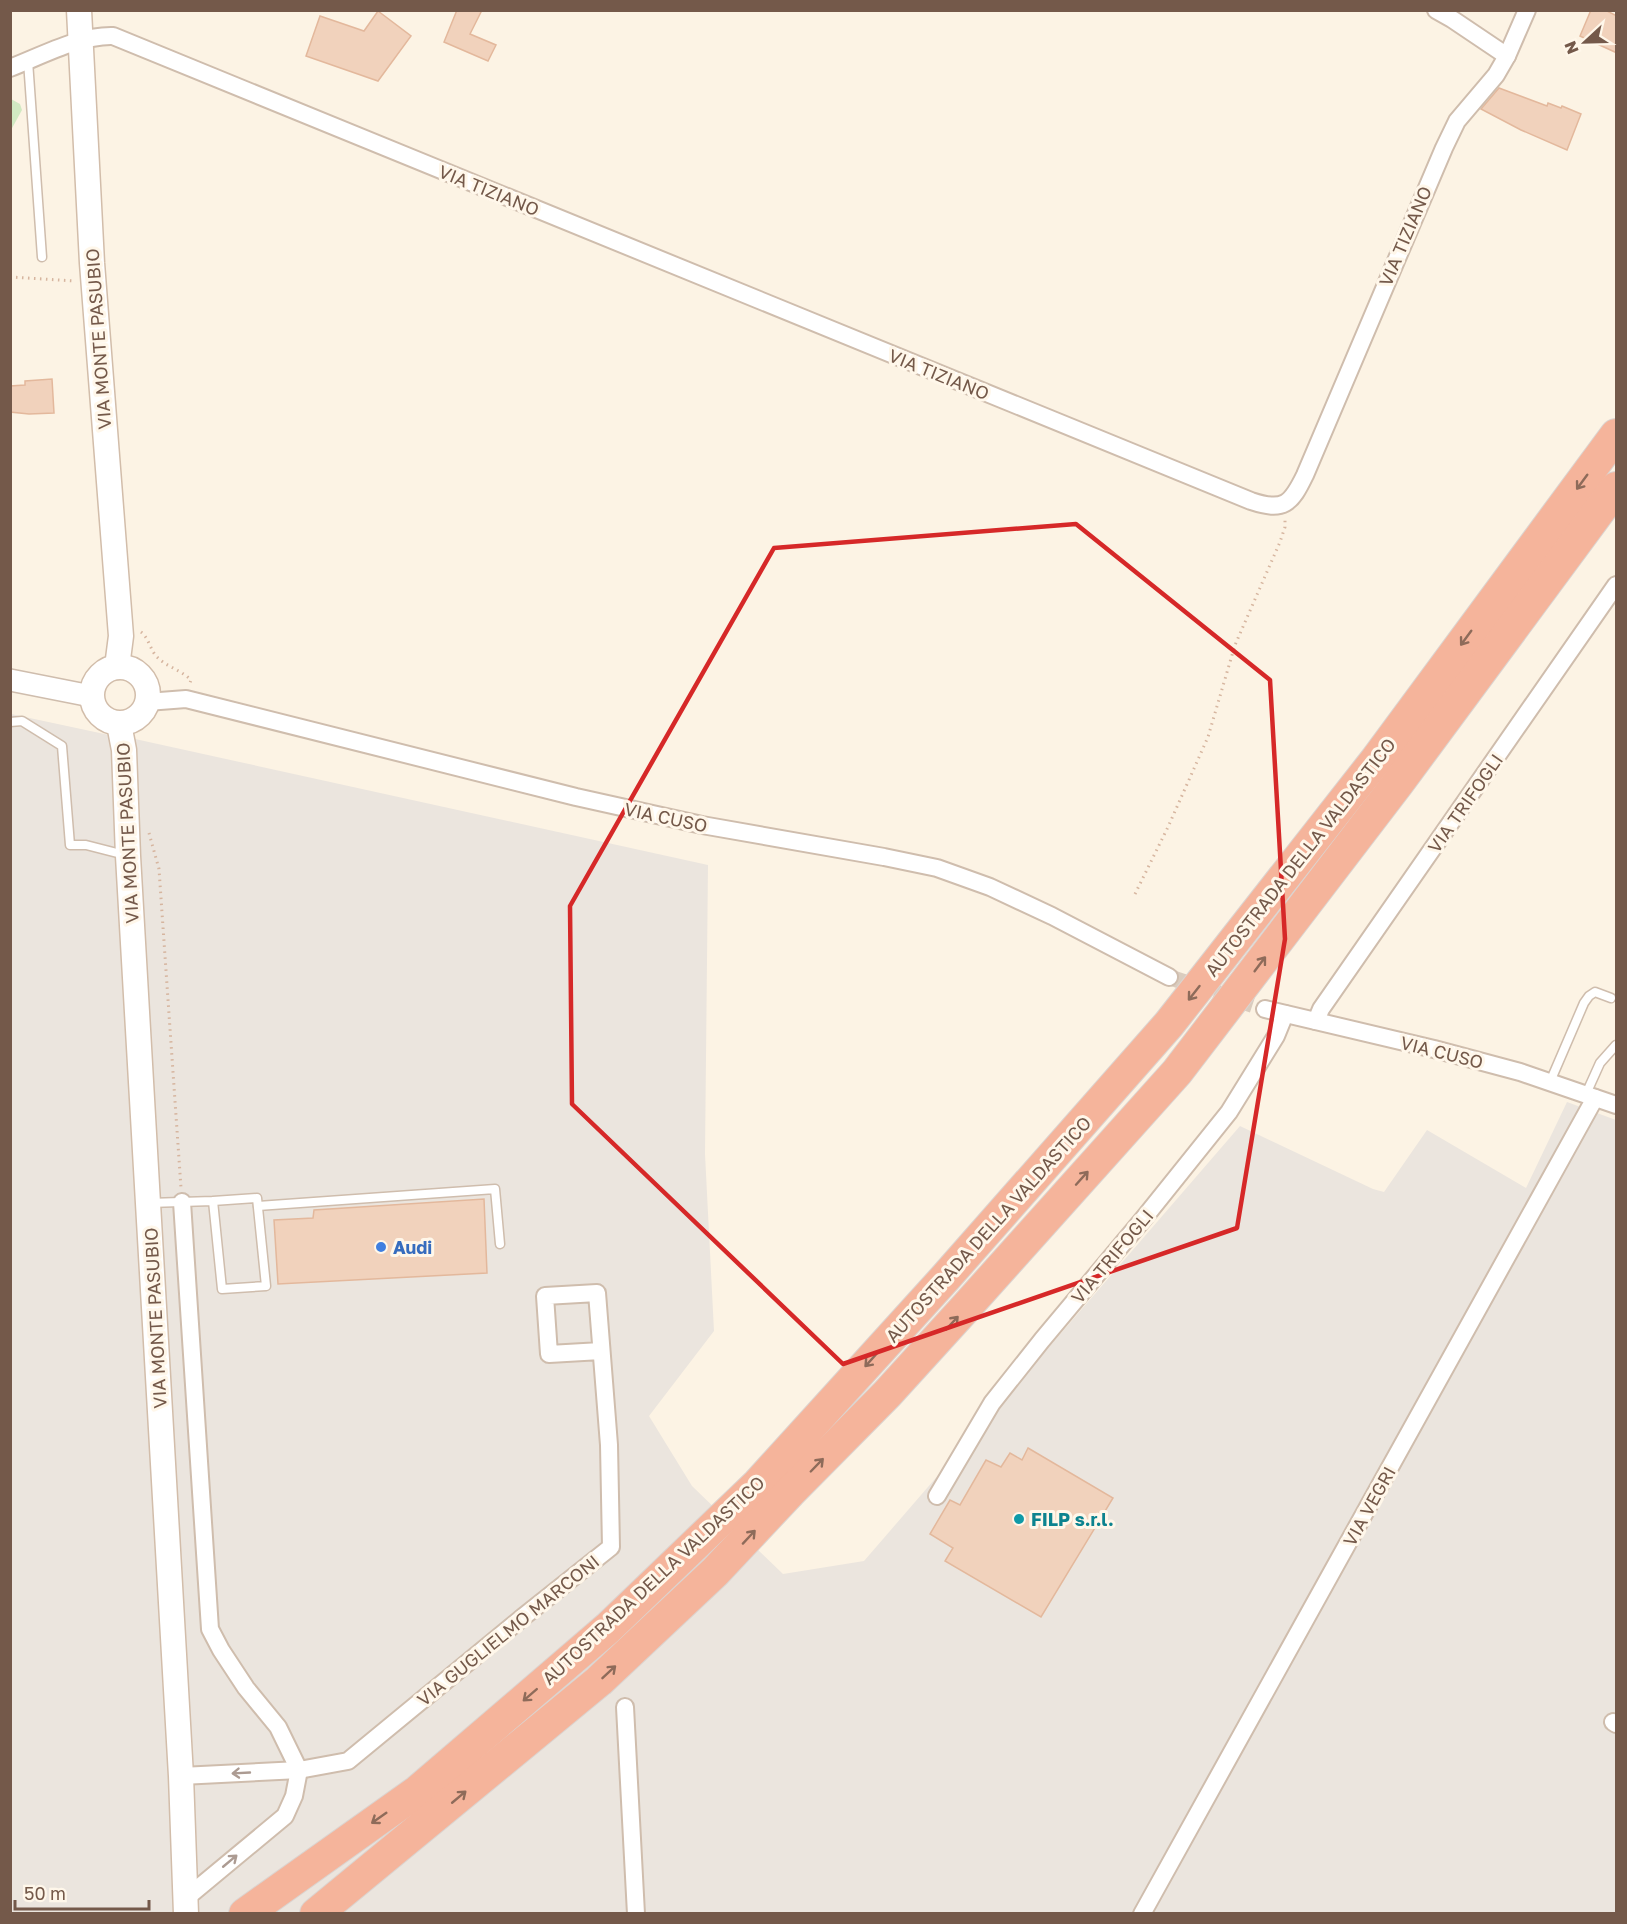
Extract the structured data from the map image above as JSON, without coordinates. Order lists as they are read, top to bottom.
{
  "streets": {
    "highway": ["AUTOSTRADA DELLA VALDASTICO"],
    "main road": ["VIA MONTE PASUBIO"],
    "street": [
      "VIA TIZIANO",
      "VIA TRIFOGLI",
      "VIA CUSO",
      "VIA VEGRI",
      "VIA GUGLIELMO MARCONI"
    ]
  },
  "crossings": [
    ["VIA TIZIANO", "VIA MONTE PASUBIO"],
    ["VIA MONTE PASUBIO", "VIA CUSO"],
    ["VIA MONTE PASUBIO", "VIA GUGLIELMO MARCONI"],
    ["VIA TRIFOGLI", "VIA CUSO"],
    ["VIA CUSO", "VIA VEGRI"]
  ],
  "places": ["Audi", "FILP s.r.l."],
  "scale_bar": "50 m",
  "north": "left"
}
